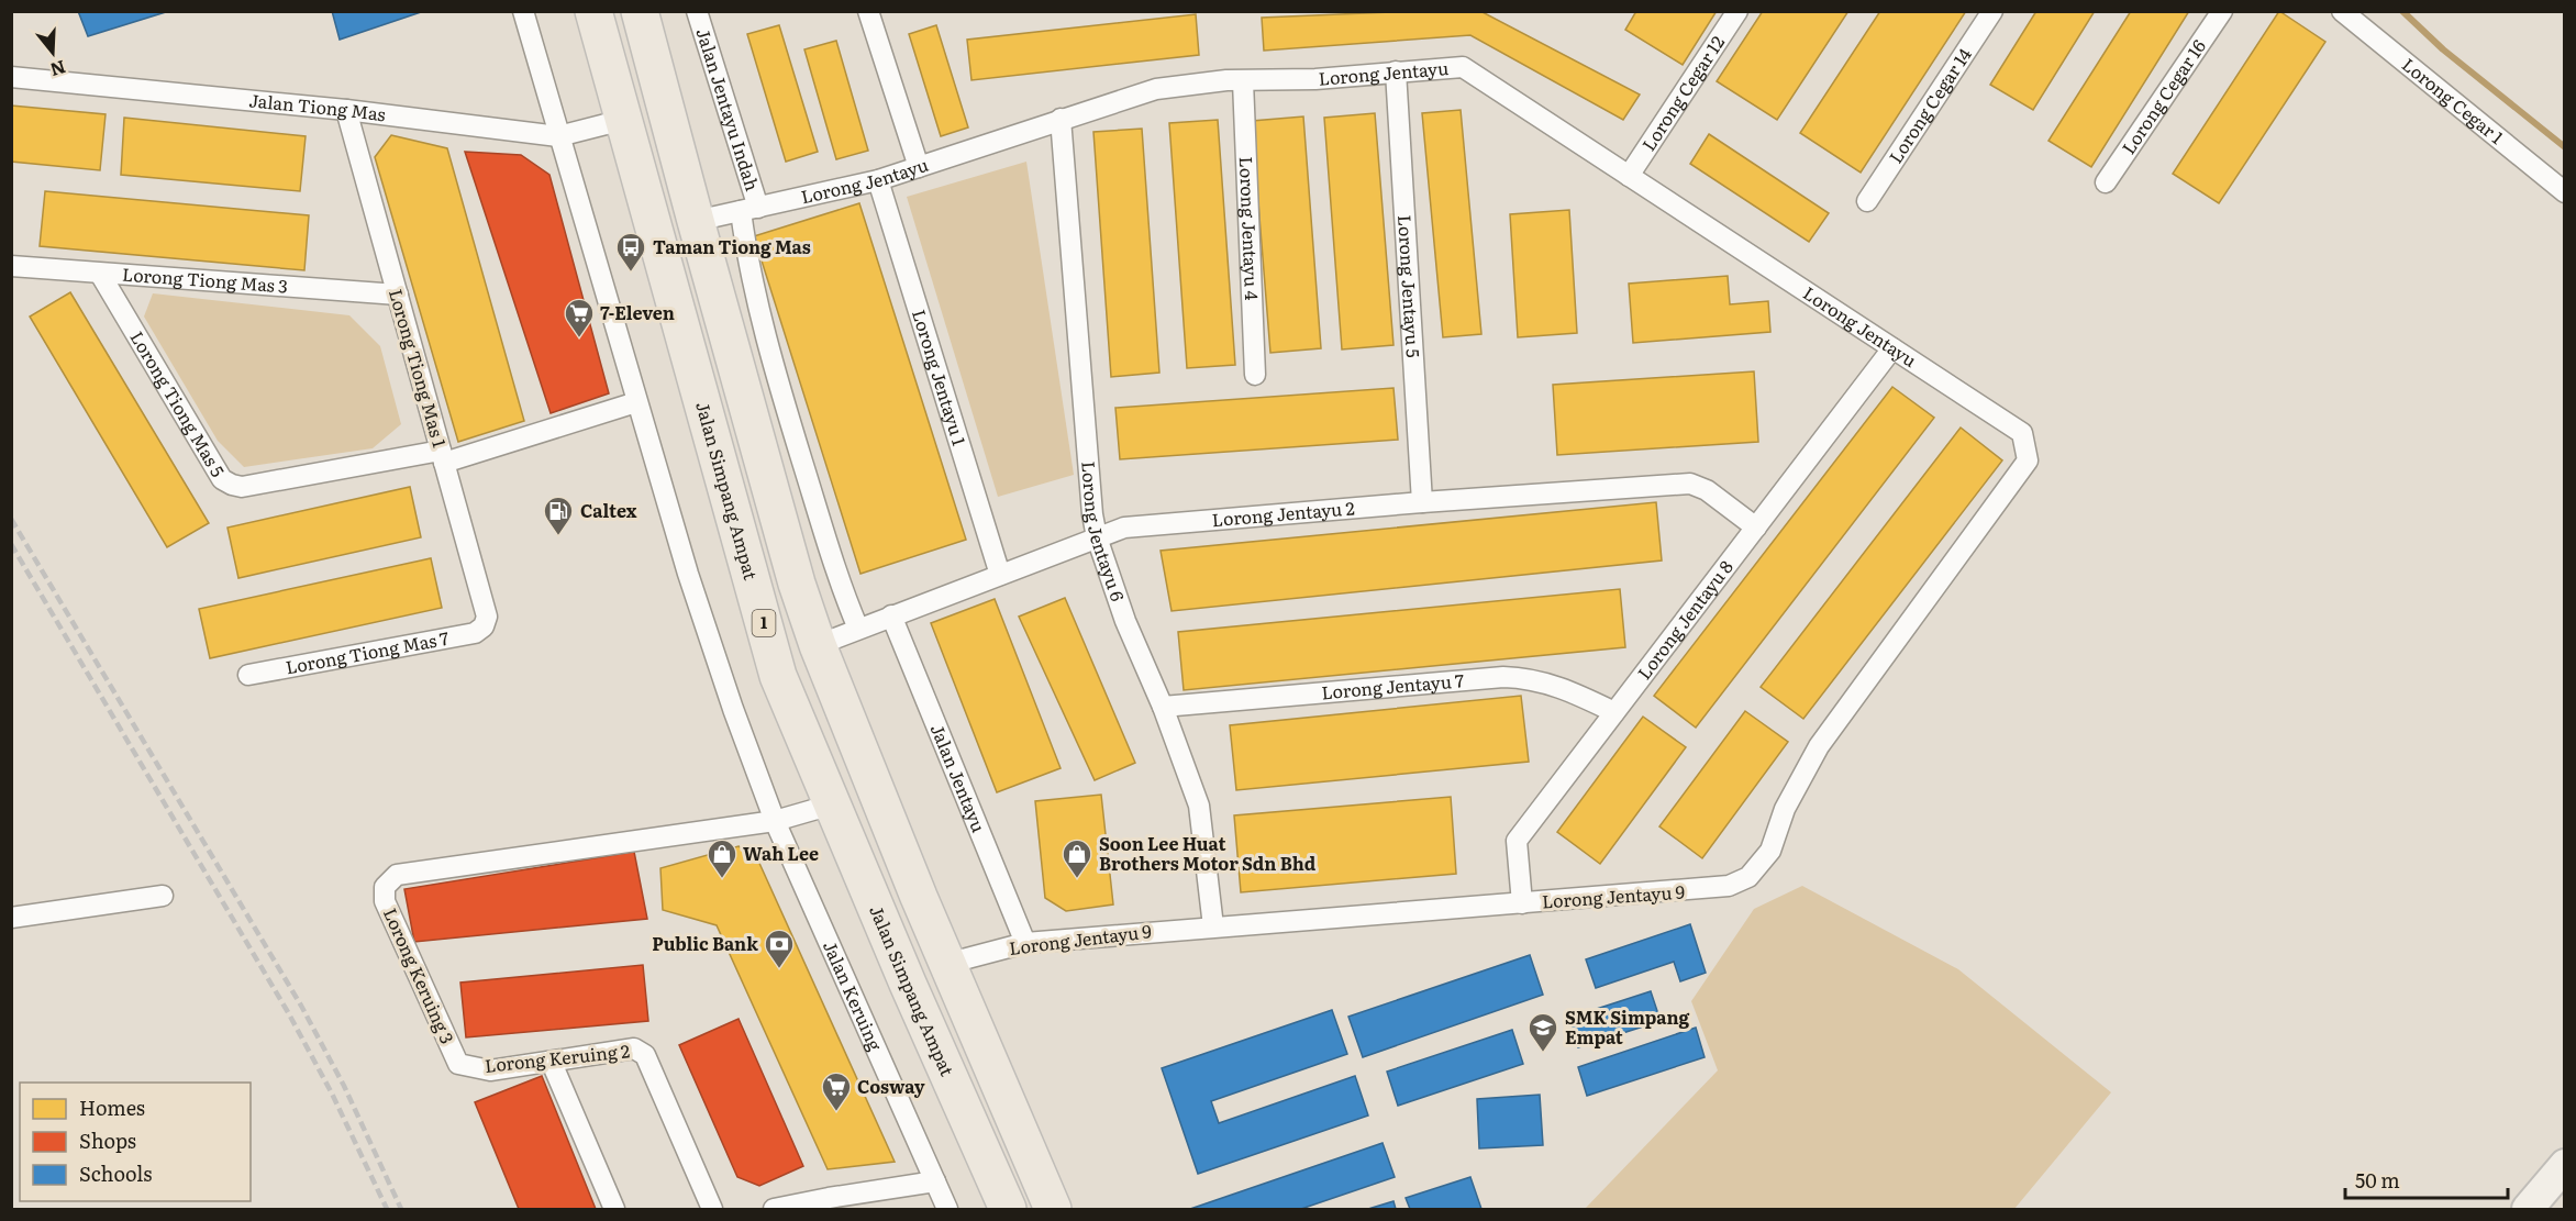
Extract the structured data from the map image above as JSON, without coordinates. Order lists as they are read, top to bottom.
{
  "streets": {
    "highway": ["Jalan Simpang Ampat", "1"],
    "street": [
      "Lorong Jentayu",
      "Lorong Cegar 12",
      "Lorong Cegar 16",
      "Lorong Cegar 1",
      "Lorong Cegar 14",
      "Jalan Tiong Mas",
      "Jalan Jentayu Indah",
      "Lorong Jentayu 4",
      "Lorong Tiong Mas 3",
      "Lorong Jentayu 5",
      "Lorong Tiong Mas 1",
      "Lorong Jentayu 1",
      "Lorong Tiong Mas 5",
      "Lorong Jentayu 2",
      "Lorong Jentayu 6",
      "Lorong Jentayu 8",
      "Lorong Tiong Mas 7",
      "Lorong Jentayu 7",
      "Jalan Jentayu",
      "Lorong Jentayu 9",
      "Lorong Keruing 3",
      "Jalan Keruing",
      "Lorong Keruing 2"
    ]
  },
  "crossings": [
    ["Lorong Jentayu", "Lorong Cegar 12"],
    ["Lorong Jentayu", "Jalan Jentayu Indah"],
    ["Lorong Jentayu", "Lorong Jentayu 4"],
    ["Lorong Jentayu", "Lorong Jentayu 5"],
    ["Lorong Jentayu", "Lorong Jentayu 1"],
    ["Lorong Jentayu", "Lorong Jentayu 6"],
    ["Lorong Jentayu", "Lorong Jentayu 8"],
    ["Lorong Jentayu", "Lorong Jentayu 9"],
    ["Jalan Tiong Mas", "Lorong Tiong Mas 1"],
    ["Jalan Tiong Mas", "Jalan Simpang Ampat"],
    ["Jalan Tiong Mas", "Jalan Keruing"],
    ["Jalan Jentayu Indah", "Lorong Jentayu 2"],
    ["Lorong Tiong Mas 3", "Lorong Tiong Mas 1"],
    ["Lorong Tiong Mas 3", "Lorong Tiong Mas 5"],
    ["Lorong Jentayu 5", "Lorong Jentayu 2"],
    ["Lorong Tiong Mas 1", "Lorong Tiong Mas 5"],
    ["Lorong Tiong Mas 1", "Lorong Tiong Mas 7"],
    ["Lorong Jentayu 1", "Lorong Jentayu 2"],
    ["Lorong Jentayu 2", "Lorong Jentayu 6"],
    ["Lorong Jentayu 2", "Lorong Jentayu 8"],
    ["Lorong Jentayu 2", "Jalan Jentayu"],
    ["Lorong Jentayu 6", "Lorong Jentayu 7"],
    ["Lorong Jentayu 6", "Lorong Jentayu 9"],
    ["Lorong Jentayu 8", "Lorong Jentayu 7"],
    ["Lorong Jentayu 8", "Lorong Jentayu 9"],
    ["Jalan Jentayu", "Lorong Jentayu 9"],
    ["Lorong Keruing 3", "Jalan Keruing"],
    ["Lorong Keruing 3", "Lorong Keruing 2"]
  ],
  "places": {
    "bus stop": ["Taman Tiong Mas"],
    "supermarket": ["7-Eleven", "Cosway"],
    "fuel station": ["Caltex"],
    "shop": ["Wah Lee", "Soon Lee Huat Brothers Motor Sdn Bhd"],
    "bank": ["Public Bank"],
    "school or university": ["SMK Simpang Empat"]
  },
  "legend": ["Homes", "Shops", "Schools"],
  "scale_bar": "50 m",
  "north": "bottom"
}
